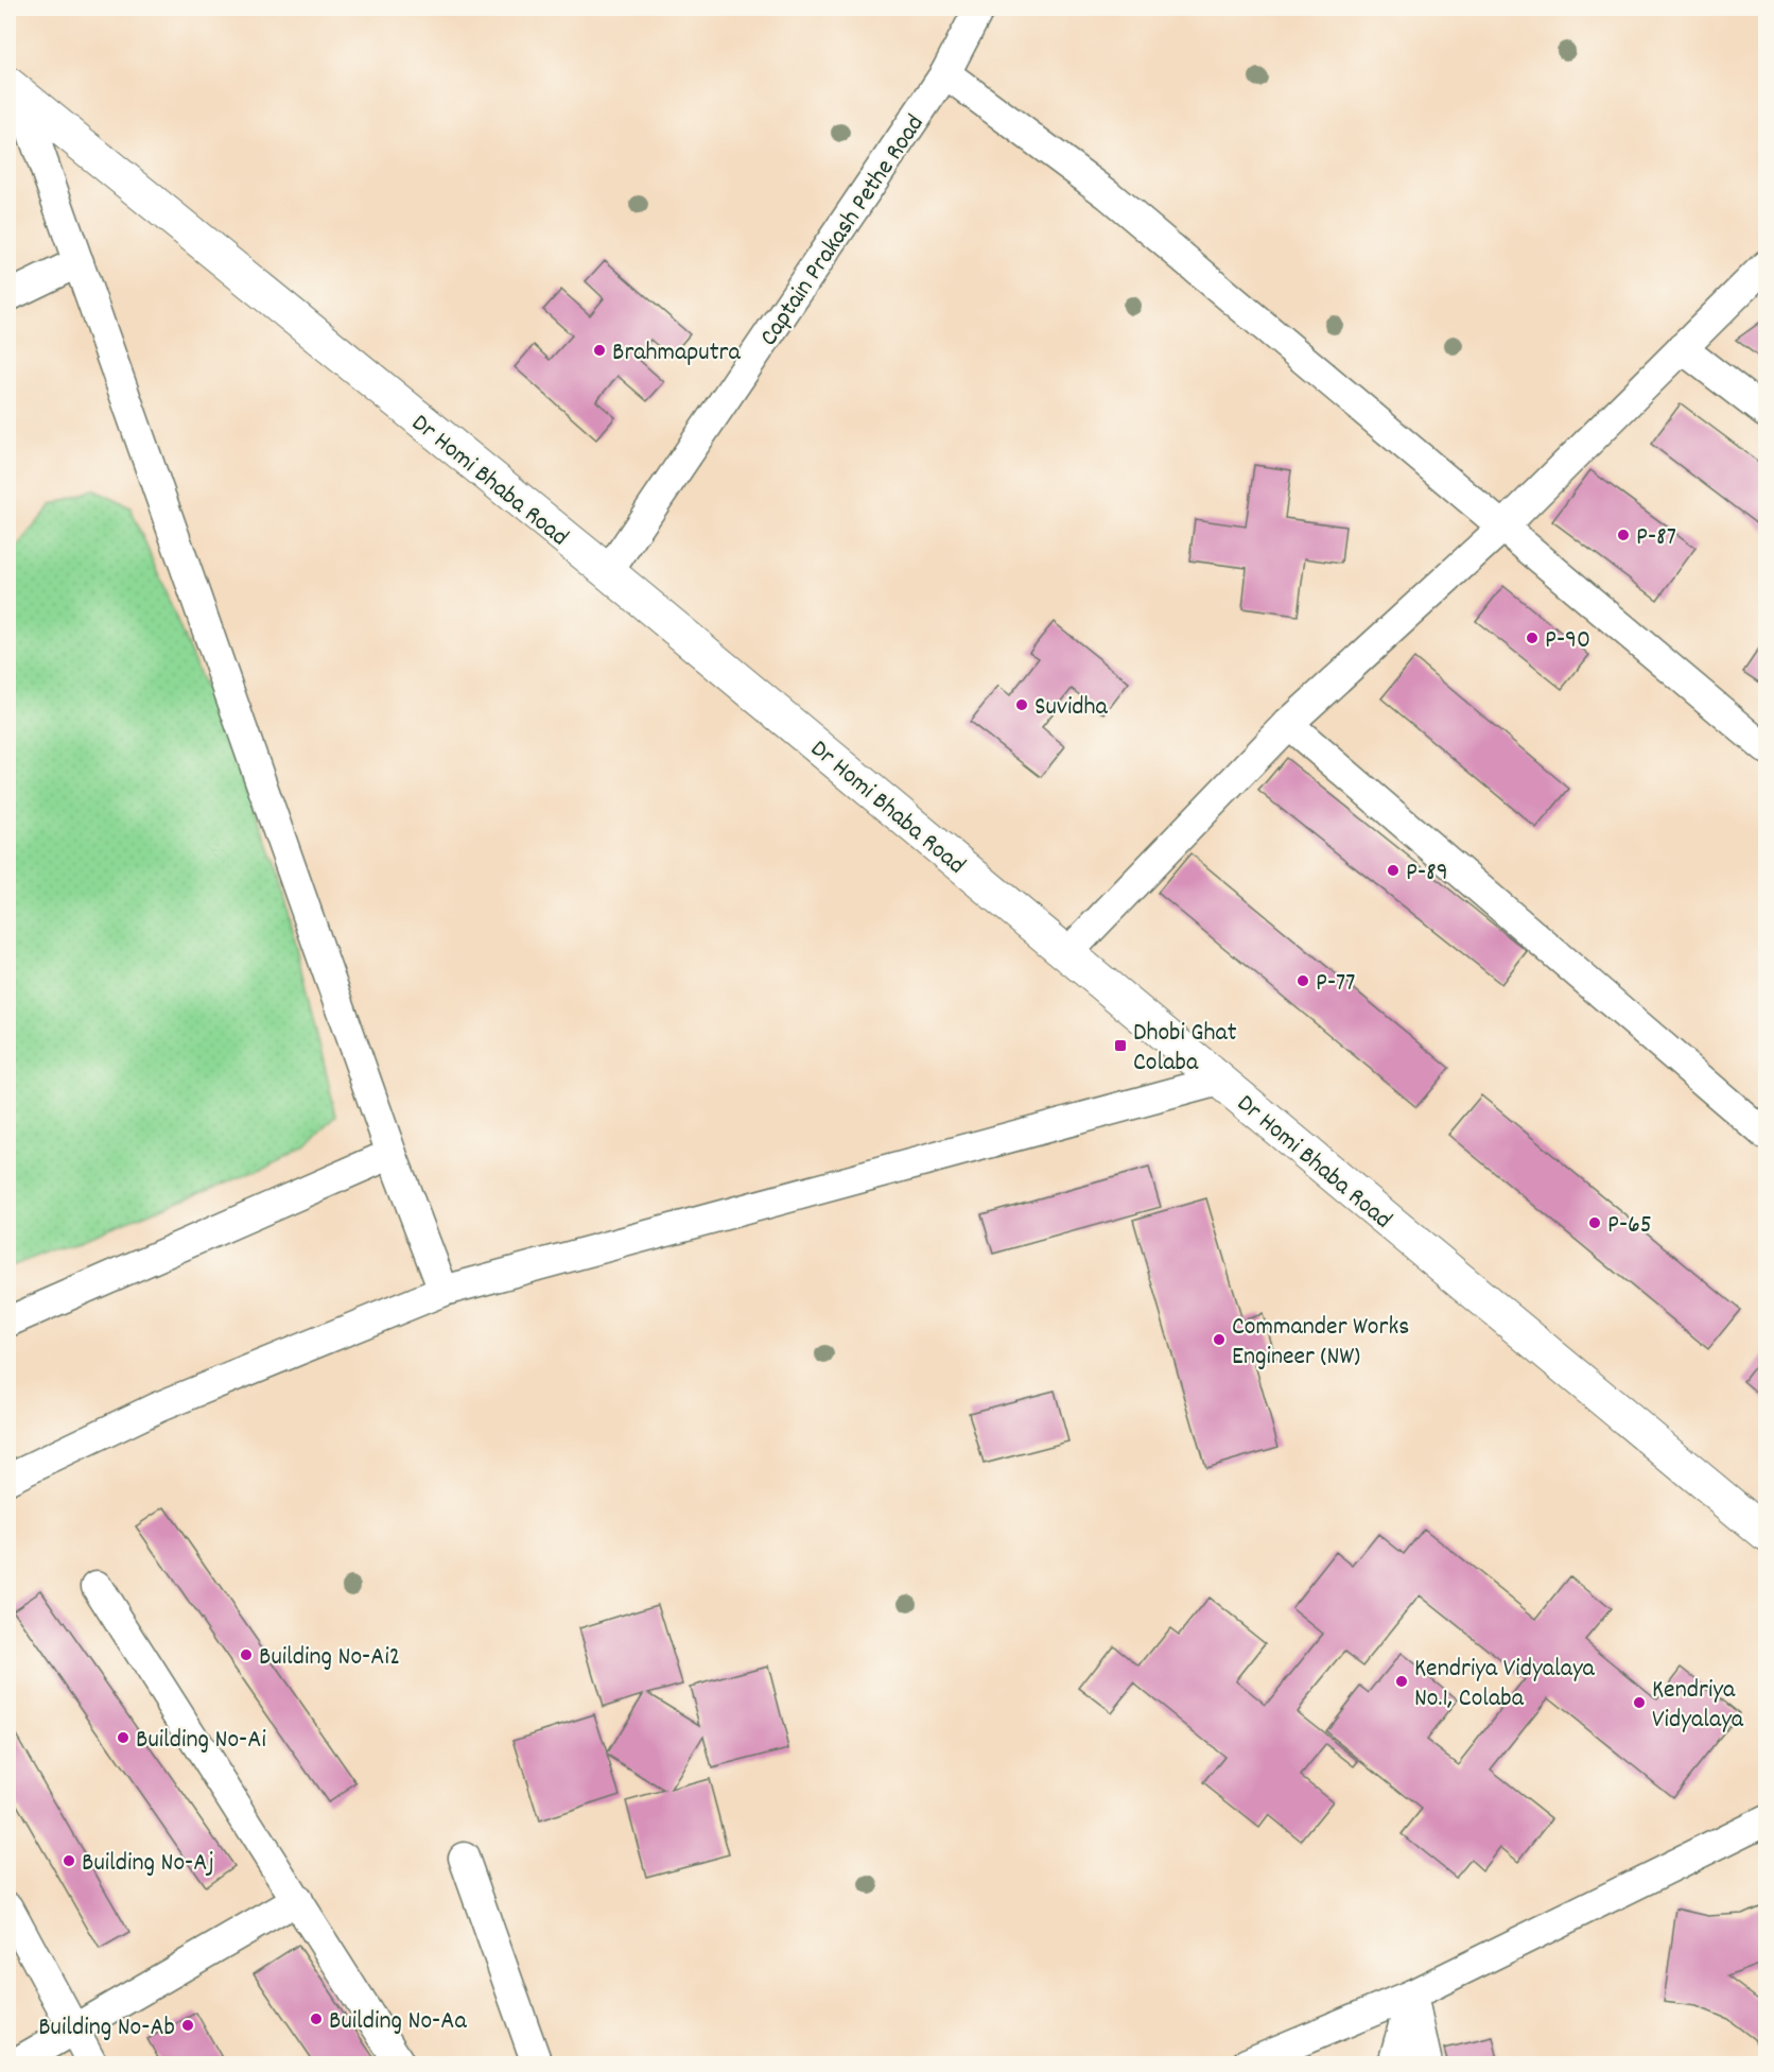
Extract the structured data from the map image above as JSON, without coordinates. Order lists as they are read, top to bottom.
{
  "streets": {
    "street": ["Captain Prakash Pethe Road", "Dr Homi Bhaba Road"]
  },
  "crossings": [
    ["Captain Prakash Pethe Road", "Dr Homi Bhaba Road"]
  ],
  "places": {
    "other": [
      "Brahmaputra",
      "P-87",
      "P-90",
      "Suvidha",
      "P-89",
      "P-77",
      "P-65",
      "Commander Works Engineer (NW)",
      "Building No-Ai2",
      "Kendriya Vidyalaya No.1, Colaba",
      "Kendriya Vidyalaya",
      "Building No-Ai",
      "Building No-Aj",
      "Building No-Aa",
      "Building No-Ab"
    ],
    "transit": ["Dhobi Ghat Colaba"]
  }
}
